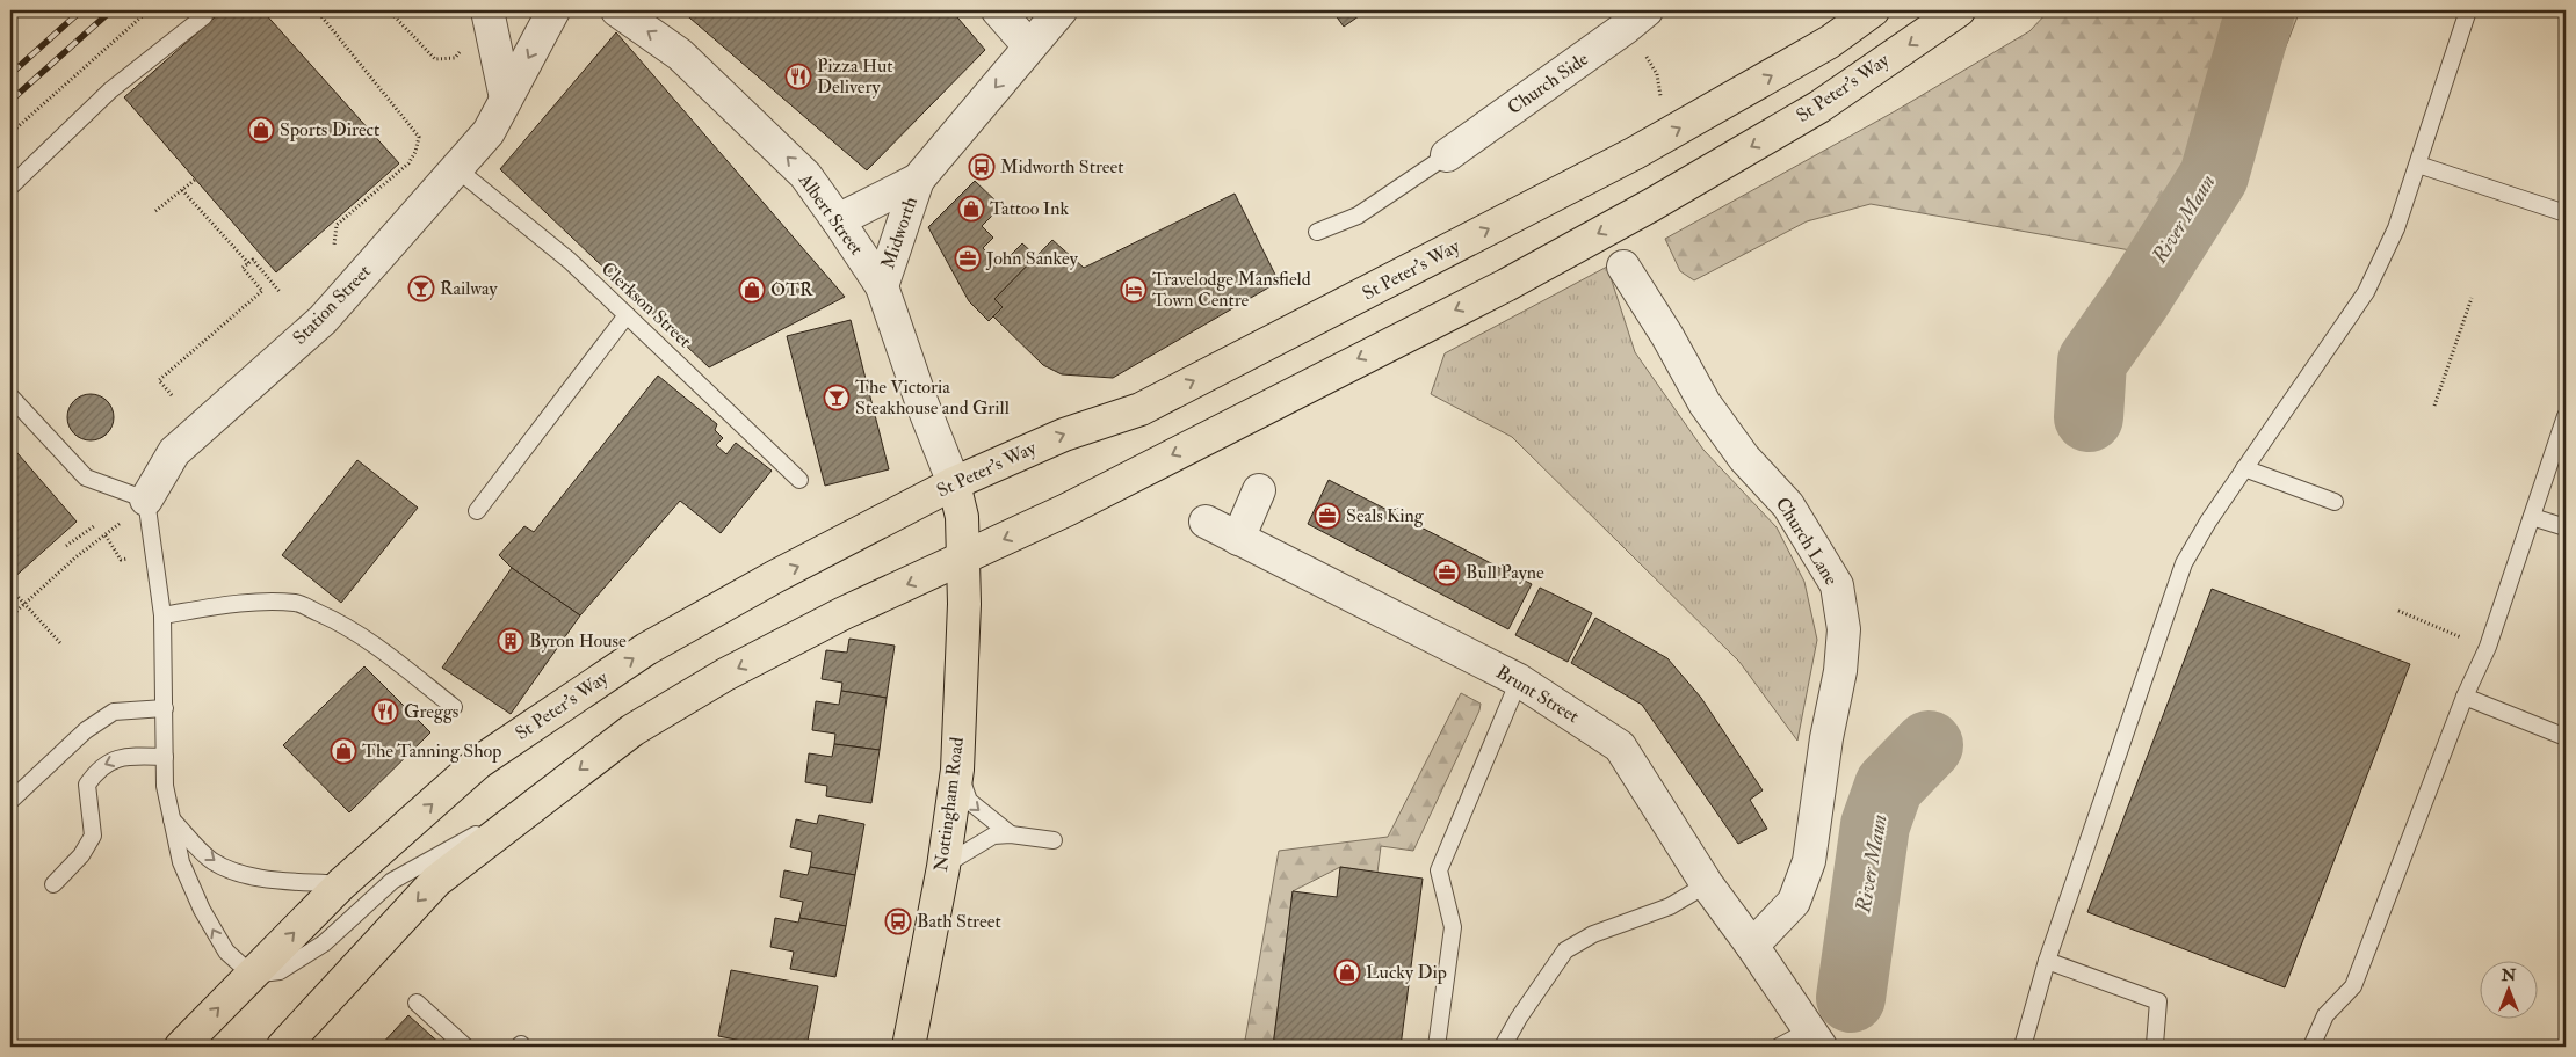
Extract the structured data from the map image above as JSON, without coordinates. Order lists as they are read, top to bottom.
{
  "streets": {
    "highway": ["St Peter's Way", "Nottingham Road"],
    "street": [
      "Church Side",
      "Albert Street",
      "Midworth",
      "Station Street",
      "Church Lane",
      "Brunt Street"
    ],
    "lane": ["Clerkson Street"]
  },
  "crossings": [
    ["St Peter's Way", "Albert Street"],
    ["St Peter's Way", "Nottingham Road"],
    ["Albert Street", "Midworth"],
    ["Albert Street", "Nottingham Road"],
    ["Station Street", "Clerkson Street"],
    ["Church Lane", "Brunt Street"]
  ],
  "one_way": ["Albert Street"],
  "water": ["River Maun"],
  "places": {
    "restaurant": ["Pizza Hut Delivery", "Greggs"],
    "shop": [
      "Sports Direct",
      "Tattoo Ink",
      "OTR",
      "The Tanning Shop",
      "Lucky Dip"
    ],
    "bus stop": ["Midworth Street", "Bath Street"],
    "office": ["John Sankey", "Seals King", "Bull Payne"],
    "bar": ["Railway", "The Victoria Steakhouse and Grill"],
    "hotel": ["Travelodge Mansfield Town Centre"],
    "building": ["Byron House"]
  },
  "north": "top"
}
